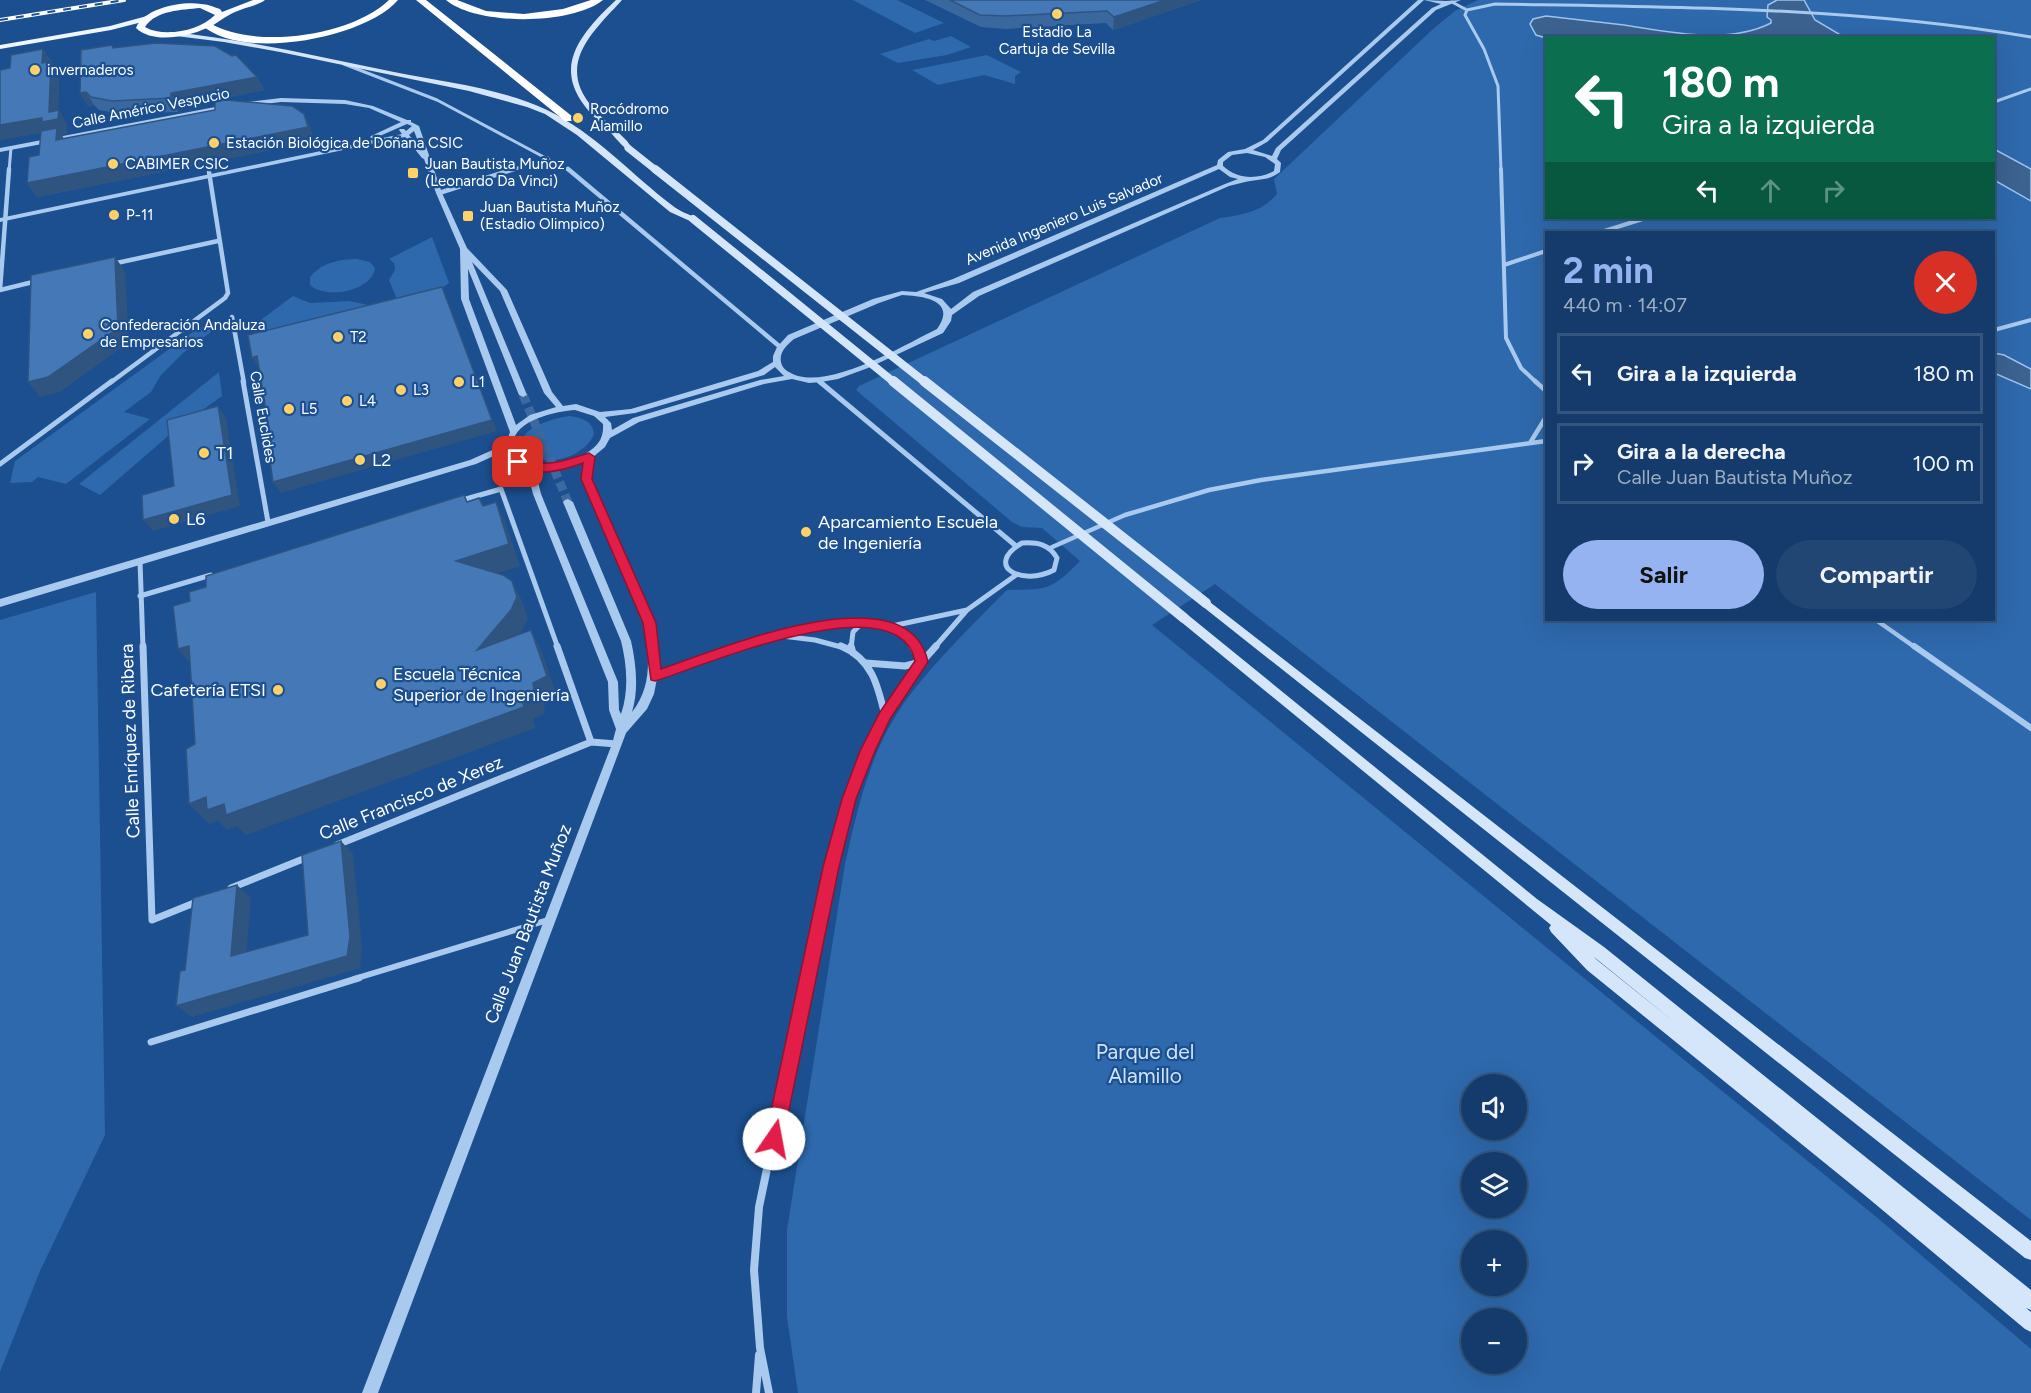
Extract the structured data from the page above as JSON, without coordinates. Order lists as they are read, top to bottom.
{
  "streets": {
    "street": [
      "Calle Américo Vespucio",
      "Avenida Ingeniero Luis Salvador",
      "Calle Euclides",
      "Calle Enríquez de Ribera",
      "Calle Francisco de Xerez",
      "Calle Juan Bautista Muñoz"
    ]
  },
  "crossings": [
    ["Calle Francisco de Xerez", "Calle Juan Bautista Muñoz"]
  ],
  "parks": ["Parque del Alamillo"],
  "places": {
    "other": [
      "Estadio La Cartuja de Sevilla",
      "invernaderos",
      "Rocódromo Alamillo",
      "Estación Biológica de Doñana CSIC",
      "CABIMER CSIC",
      "P-11",
      "Confederación Andaluza de Empresarios",
      "T2",
      "L1",
      "L3",
      "L4",
      "L5",
      "T1",
      "L2",
      "L6",
      "Aparcamiento Escuela de Ingeniería",
      "Escuela Técnica Superior de Ingeniería",
      "Cafetería ETSI"
    ],
    "transit": ["Juan Bautista Muñoz (Leonardo Da Vinci)", "Juan Bautista Muñoz (Estadio Olimpico)"]
  },
  "page": {
    "turn": ["180 m", "Gira a la izquierda"],
    "heading": ["2 min", "440 m · 14:07"],
    "list": [
      {
        "name": "Gira a la izquierda",
        "value": "180 m"
      },
      {
        "name": "Gira a la derecha",
        "note": "Calle Juan Bautista Muñoz",
        "value": "100 m"
      }
    ],
    "buttons": ["Salir", "Compartir"],
    "map_buttons": ["+", "−"]
  }
}
